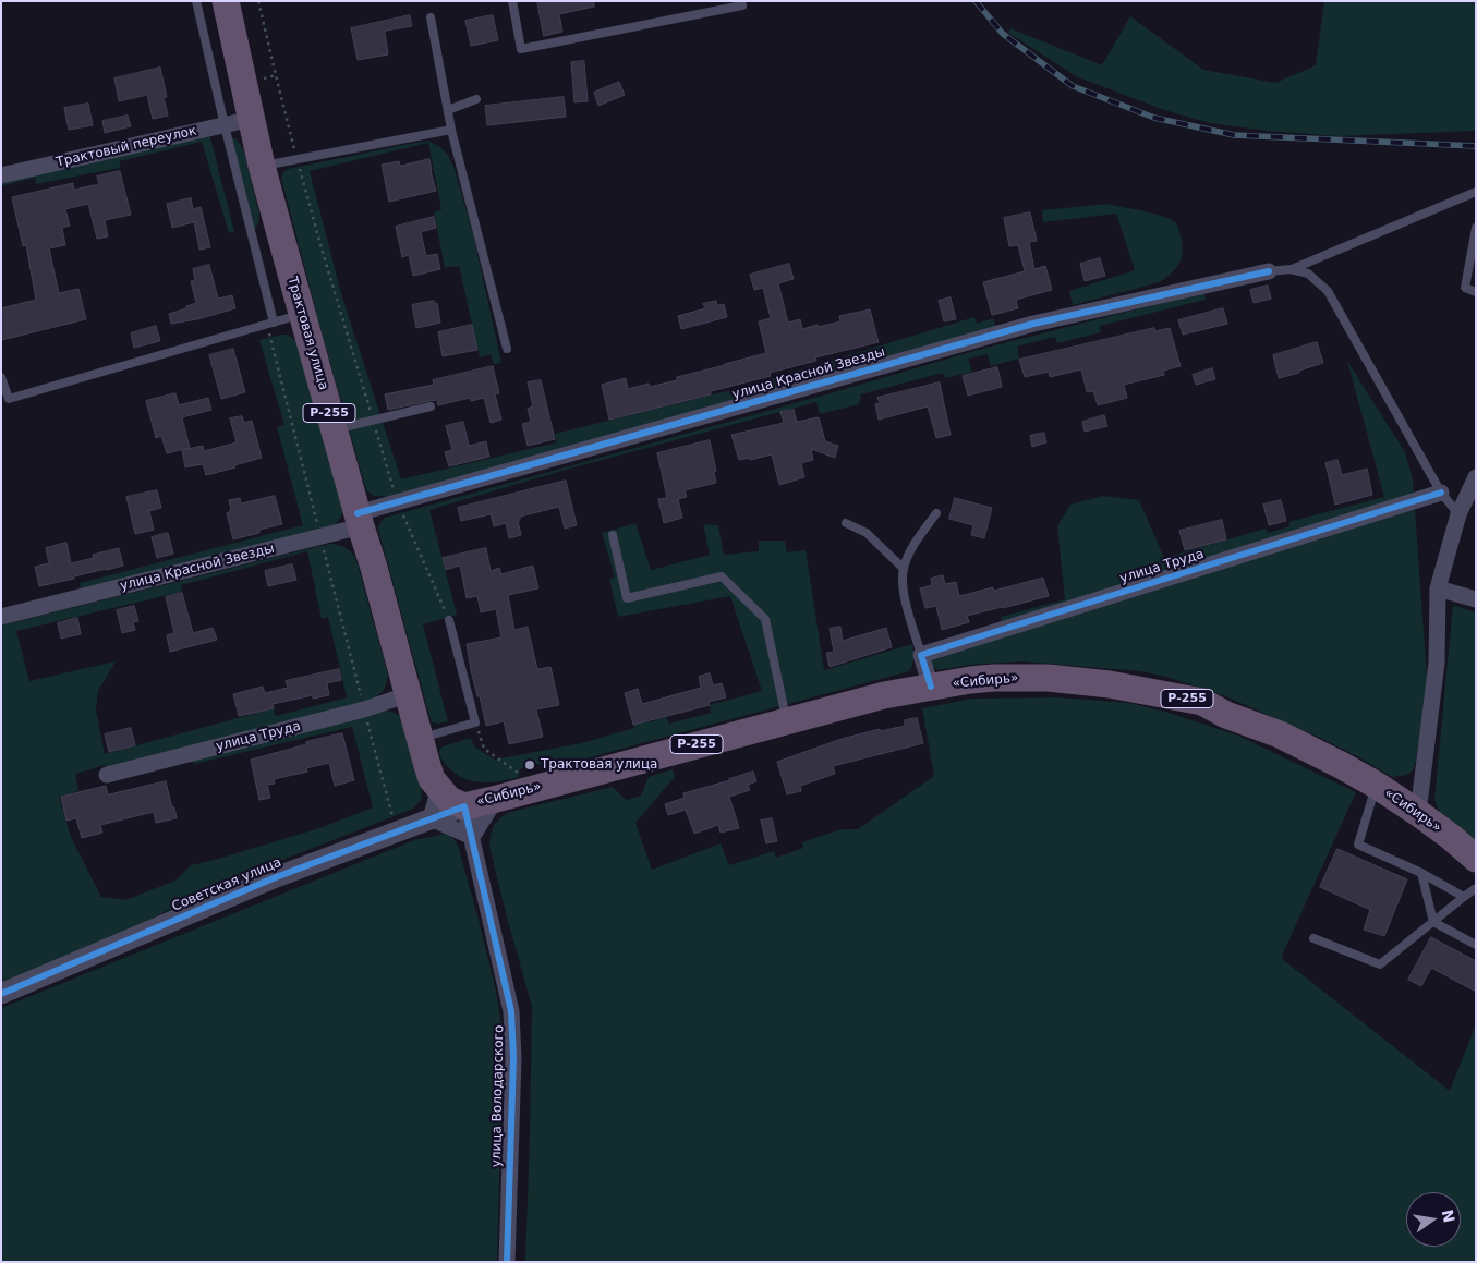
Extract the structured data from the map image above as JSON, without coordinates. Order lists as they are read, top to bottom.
{
  "streets": {
    "highway": ["Трактовая улица", "Р-255", "«Сибирь»"],
    "street": [
      "Трактовый переулок",
      "улица Красной Звезды",
      "улица Труда",
      "Советская улица",
      "улица Володарского"
    ]
  },
  "crossings": [
    ["Трактовый переулок", "Трактовая улица"],
    ["Трактовая улица", "улица Красной Звезды"],
    ["Трактовая улица", "улица Труда"],
    ["Трактовая улица", "«Сибирь»"],
    ["Трактовая улица", "Советская улица"],
    ["Трактовая улица", "улица Володарского"],
    ["«Сибирь»", "Советская улица"],
    ["«Сибирь»", "улица Володарского"],
    ["Советская улица", "улица Володарского"]
  ],
  "places": ["Трактовая улица"],
  "north": "right"
}
